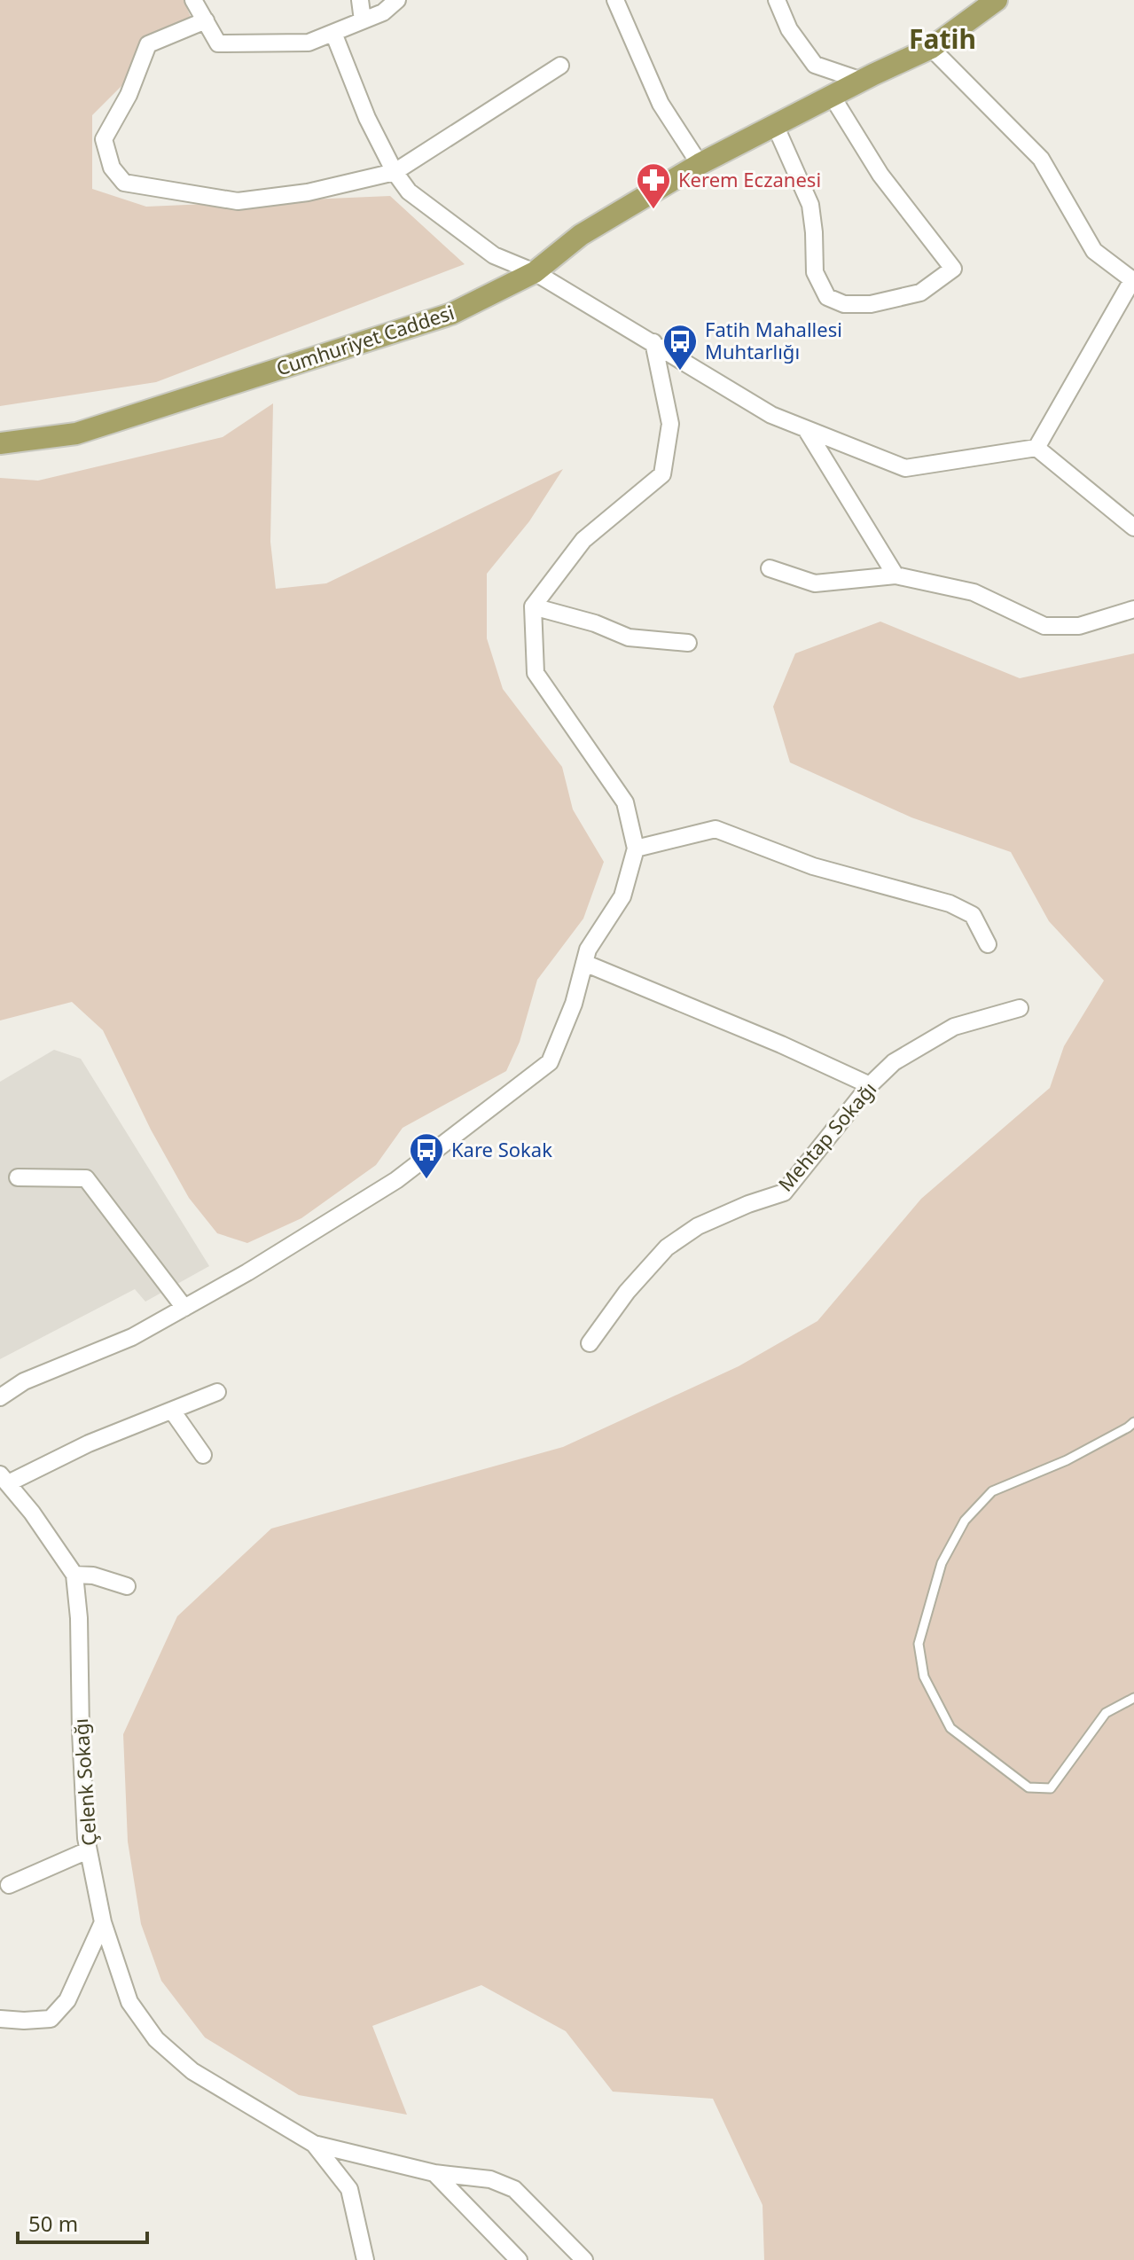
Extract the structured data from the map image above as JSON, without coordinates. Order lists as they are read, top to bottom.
{
  "streets": {
    "main road": ["Cumhuriyet Caddesi"],
    "street": ["Mehtap Sokağı", "Çelenk Sokağı"]
  },
  "districts": ["Fatih"],
  "places": {
    "pharmacy": ["Kerem Eczanesi"],
    "bus stop": ["Fatih Mahallesi Muhtarlığı", "Kare Sokak"]
  },
  "scale_bar": "50 m"
}
